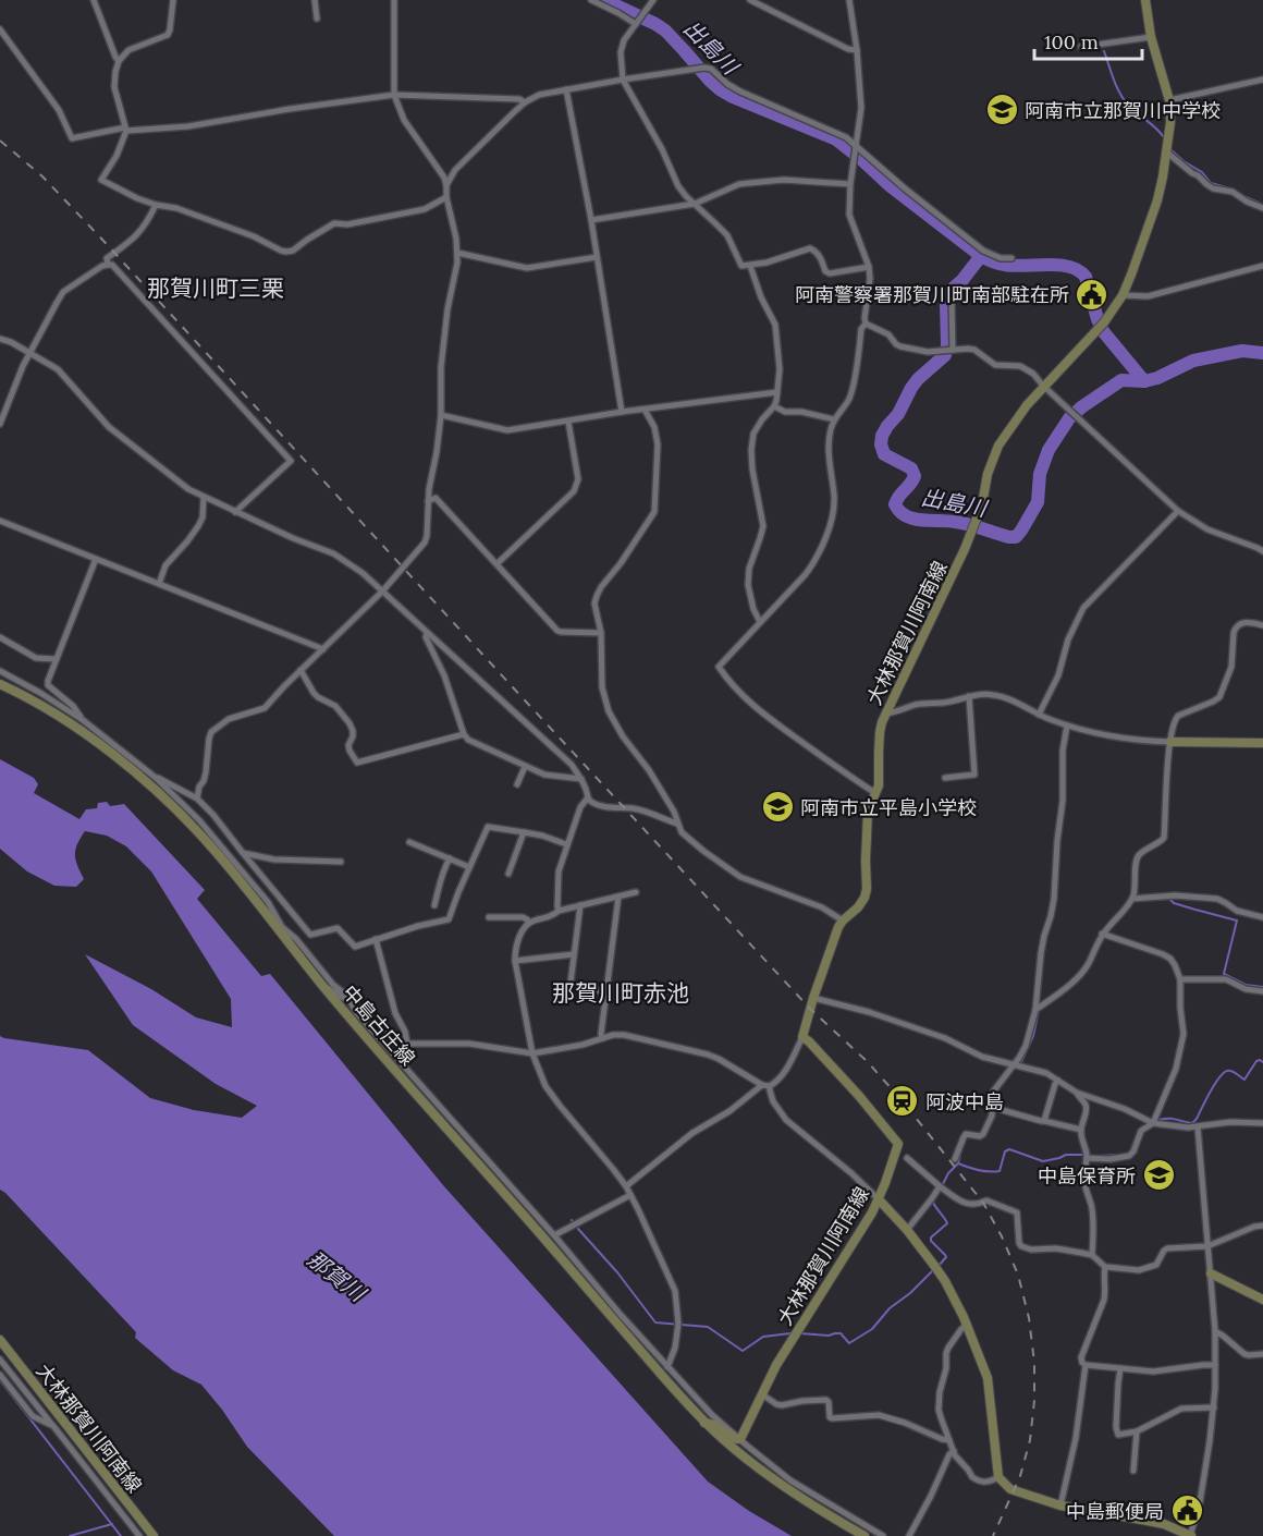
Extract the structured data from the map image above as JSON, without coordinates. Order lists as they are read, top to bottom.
{
  "streets": {
    "main road": ["大林那賀川阿南線", "中島古庄線"]
  },
  "districts": ["那賀川町三栗", "那賀川町赤池"],
  "water": ["出島川", "那賀川"],
  "places": {
    "school or university": ["阿南市立那賀川中学校", "阿南市立平島小学校", "中島保育所"],
    "public building": ["阿南警察署那賀川町南部駐在所", "中島郵便局"],
    "station": ["阿波中島"]
  },
  "scale_bar": "100 m"
}
